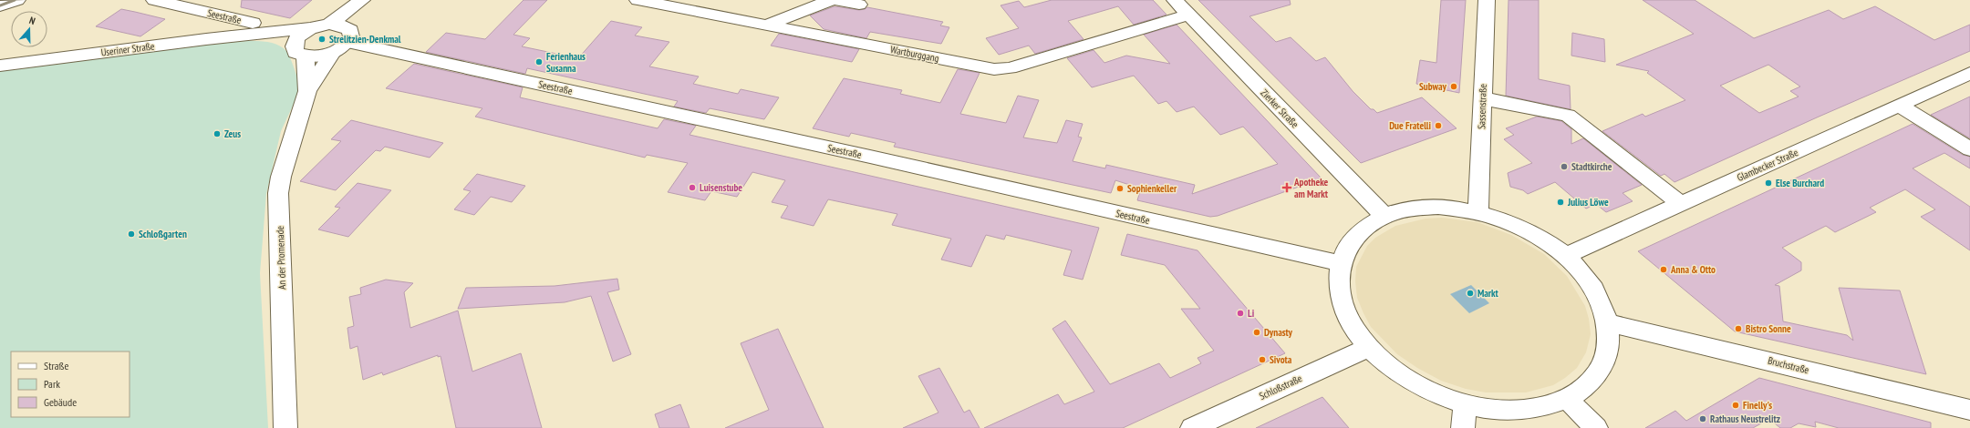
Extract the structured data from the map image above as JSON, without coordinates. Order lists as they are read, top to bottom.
{
  "streets": {
    "street": [
      "Seestraße",
      "Useriner Straße",
      "Wartburggang",
      "Sassenstraße",
      "Zierker Straße",
      "Glambecker Straße",
      "An der Promenade",
      "Bruchstraße",
      "Schloßstraße"
    ]
  },
  "crossings": [
    ["Seestraße", "Useriner Straße"],
    ["Seestraße", "An der Promenade"],
    ["Wartburggang", "Zierker Straße"]
  ],
  "places": {
    "other": [
      "Strelitzien-Denkmal",
      "Ferienhaus Susanna",
      "Subway",
      "Due Fratelli",
      "Zeus",
      "Stadtkirche",
      "Else Burchard",
      "Luisenstube",
      "Sophienkeller",
      "Julius Löwe",
      "Schloßgarten",
      "Anna & Otto",
      "Markt",
      "Li",
      "Bistro Sonne",
      "Dynasty",
      "Sivota",
      "Finelly's",
      "Rathaus Neustrelitz"
    ],
    "health": ["Apotheke am Markt"]
  },
  "legend": ["Straße", "Park", "Gebäude"],
  "north": "top"
}
